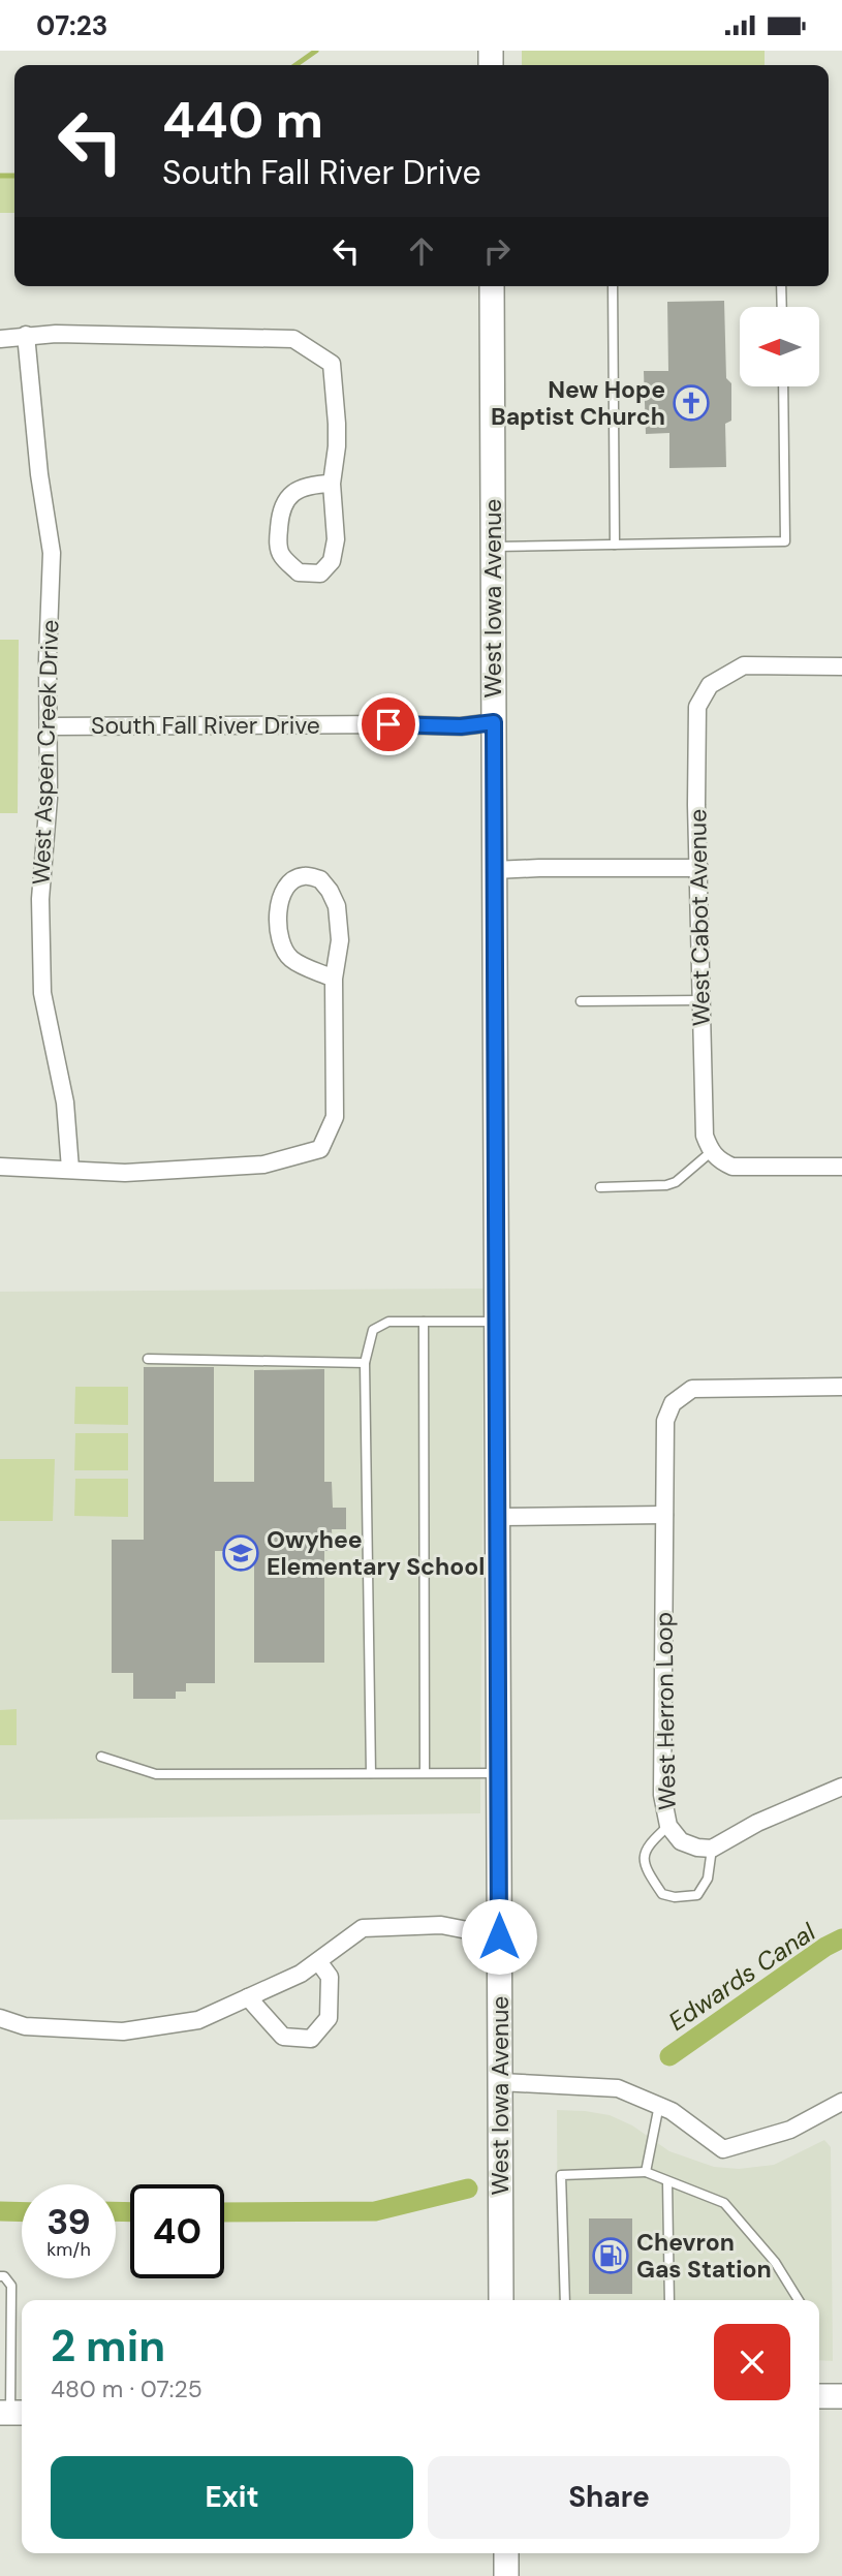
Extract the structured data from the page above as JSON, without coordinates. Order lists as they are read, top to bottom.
{
  "streets": {
    "street": [
      "West Iowa Avenue",
      "South Fall River Drive",
      "West Aspen Creek Drive",
      "West Cabot Avenue",
      "West Herron Loop"
    ]
  },
  "crossings": [
    ["West Iowa Avenue", "South Fall River Drive"],
    ["South Fall River Drive", "West Aspen Creek Drive"]
  ],
  "water": ["Edwards Canal"],
  "places": {
    "church": ["New Hope Baptist Church"],
    "school or university": ["Owyhee Elementary School"],
    "fuel station": ["Chevron Gas Station"]
  },
  "north": "left",
  "page": {
    "status": "07:23",
    "turn": ["440 m", "South Fall River Drive"],
    "speed": "39 km/h",
    "limit": "40",
    "heading": ["2 min", "480 m · 07:25"],
    "buttons": ["Exit", "Share"]
  }
}
